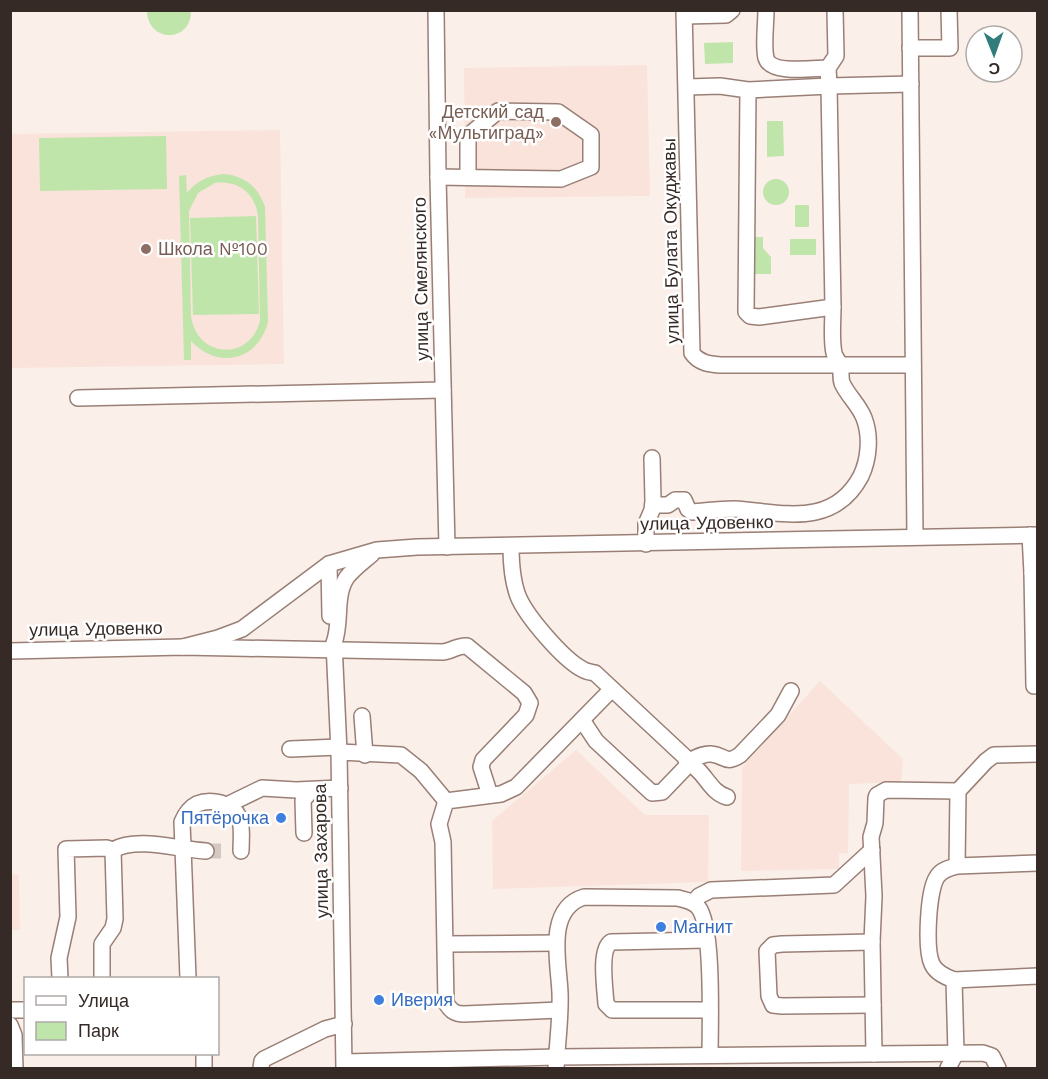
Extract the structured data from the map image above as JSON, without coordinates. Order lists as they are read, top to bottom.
{
  "streets": {
    "street": [
      "улица Булата Окуджавы",
      "улица Смелянского",
      "улица Удовенко",
      "улица Захарова"
    ]
  },
  "crossings": [
    ["улица Смелянского", "улица Удовенко"],
    ["улица Удовенко", "улица Захарова"]
  ],
  "places": [
    "Детский сад «Мультиград»",
    "Школа №100",
    "Пятёрочка",
    "Магнит",
    "Иверия"
  ],
  "legend": ["Улица", "Парк"],
  "north": "bottom"
}
